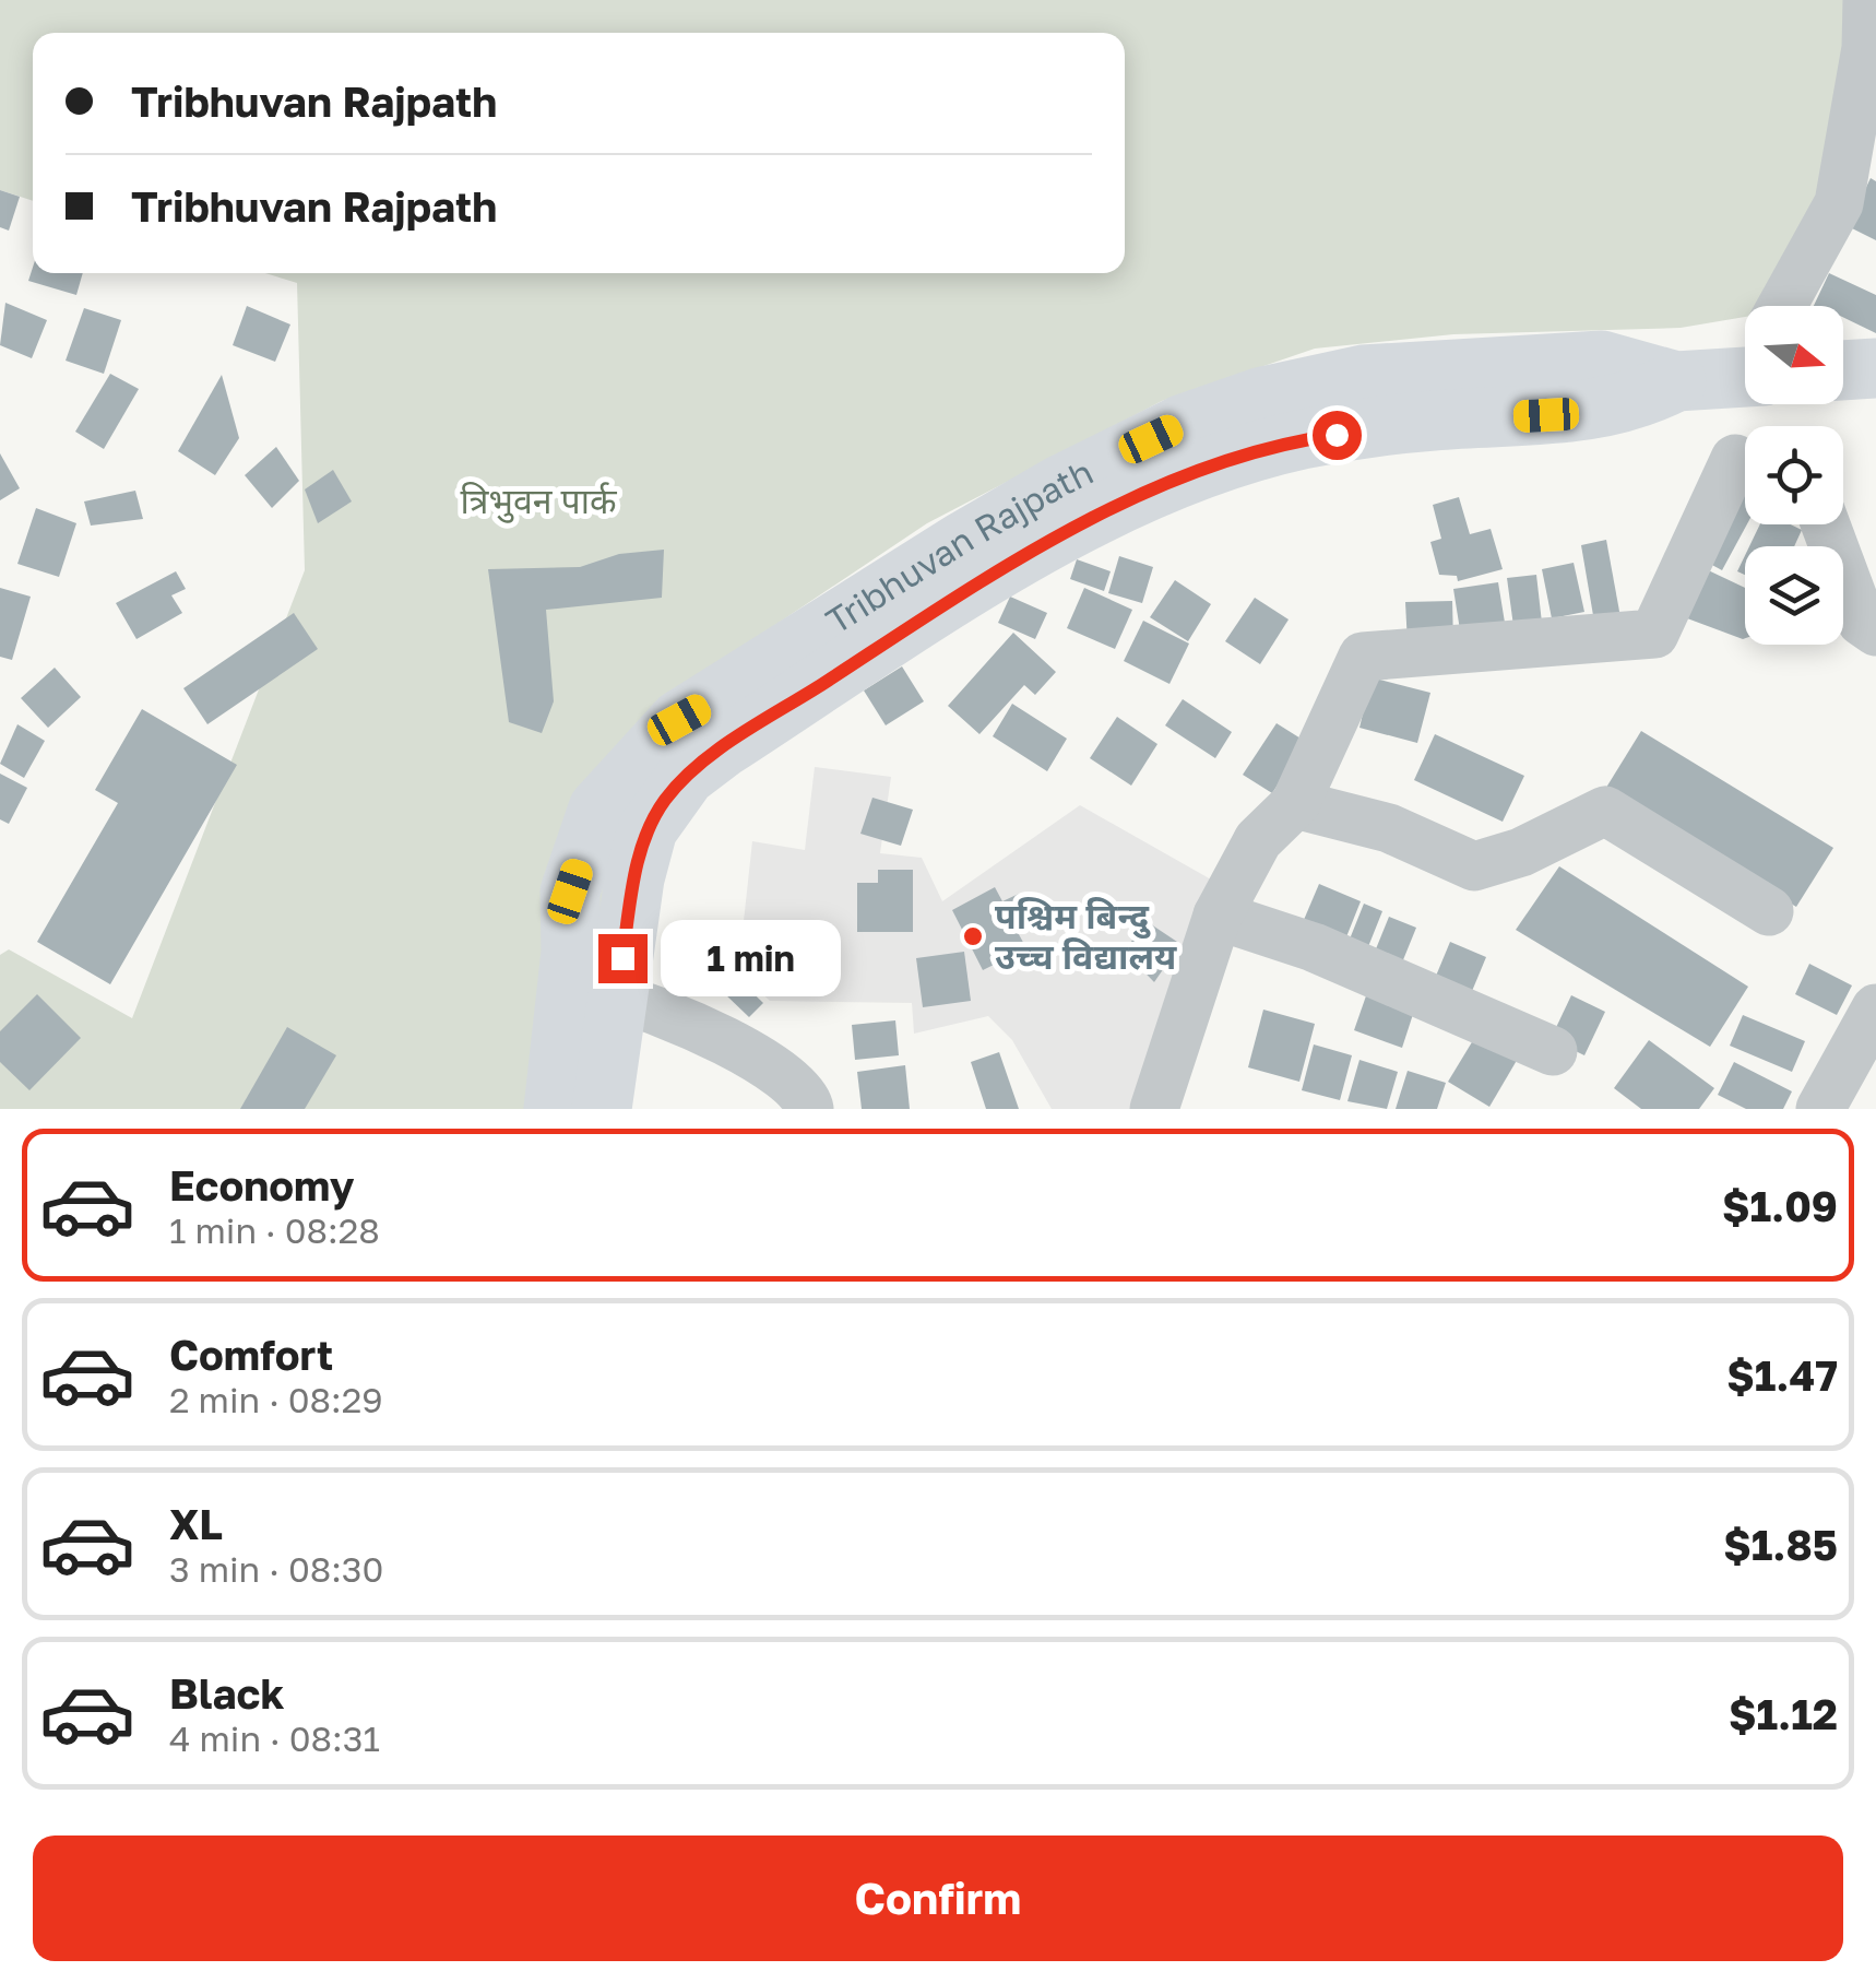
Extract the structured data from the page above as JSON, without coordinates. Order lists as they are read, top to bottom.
{
  "streets": {
    "highway": ["Tribhuvan Rajpath"]
  },
  "parks": ["त्रिभुवन पार्क"],
  "places": ["पश्चिम बिन्दु उच्च विद्यालय"],
  "north": "right",
  "page": {
    "banner": ["Tribhuvan Rajpath", "Tribhuvan Rajpath"],
    "bubble": "1 min",
    "list": [
      {
        "name": "Economy",
        "note": "1 min · 08:28",
        "value": "$1.09"
      },
      {
        "name": "Comfort",
        "note": "2 min · 08:29",
        "value": "$1.47"
      },
      {
        "name": "XL",
        "note": "3 min · 08:30",
        "value": "$1.85"
      },
      {
        "name": "Black",
        "note": "4 min · 08:31",
        "value": "$1.12"
      }
    ],
    "buttons": "Confirm"
  }
}
